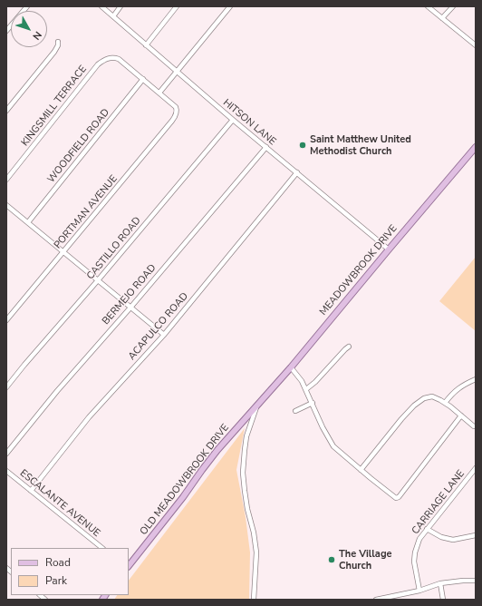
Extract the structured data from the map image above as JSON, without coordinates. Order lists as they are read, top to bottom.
{
  "streets": {
    "main road": ["MEADOWBROOK DRIVE", "OLD MEADOWBROOK DRIVE"],
    "street": [
      "KINGSMILL TERRACE",
      "HITSON LANE",
      "WOODFIELD ROAD",
      "PORTMAN AVENUE",
      "CASTILLO ROAD",
      "BERMEJO ROAD",
      "ACAPULCO ROAD",
      "CARRIAGE LANE",
      "ESCALANTE AVENUE"
    ]
  },
  "crossings": [
    ["KINGSMILL TERRACE", "WOODFIELD ROAD"],
    ["HITSON LANE", "CASTILLO ROAD"],
    ["HITSON LANE", "MEADOWBROOK DRIVE"],
    ["HITSON LANE", "BERMEJO ROAD"],
    ["HITSON LANE", "ACAPULCO ROAD"],
    ["MEADOWBROOK DRIVE", "OLD MEADOWBROOK DRIVE"],
    ["ACAPULCO ROAD", "ESCALANTE AVENUE"]
  ],
  "places": ["Saint Matthew United Methodist Church", "The Village Church"],
  "legend": ["Road", "Park"],
  "north": "bottom right"
}
